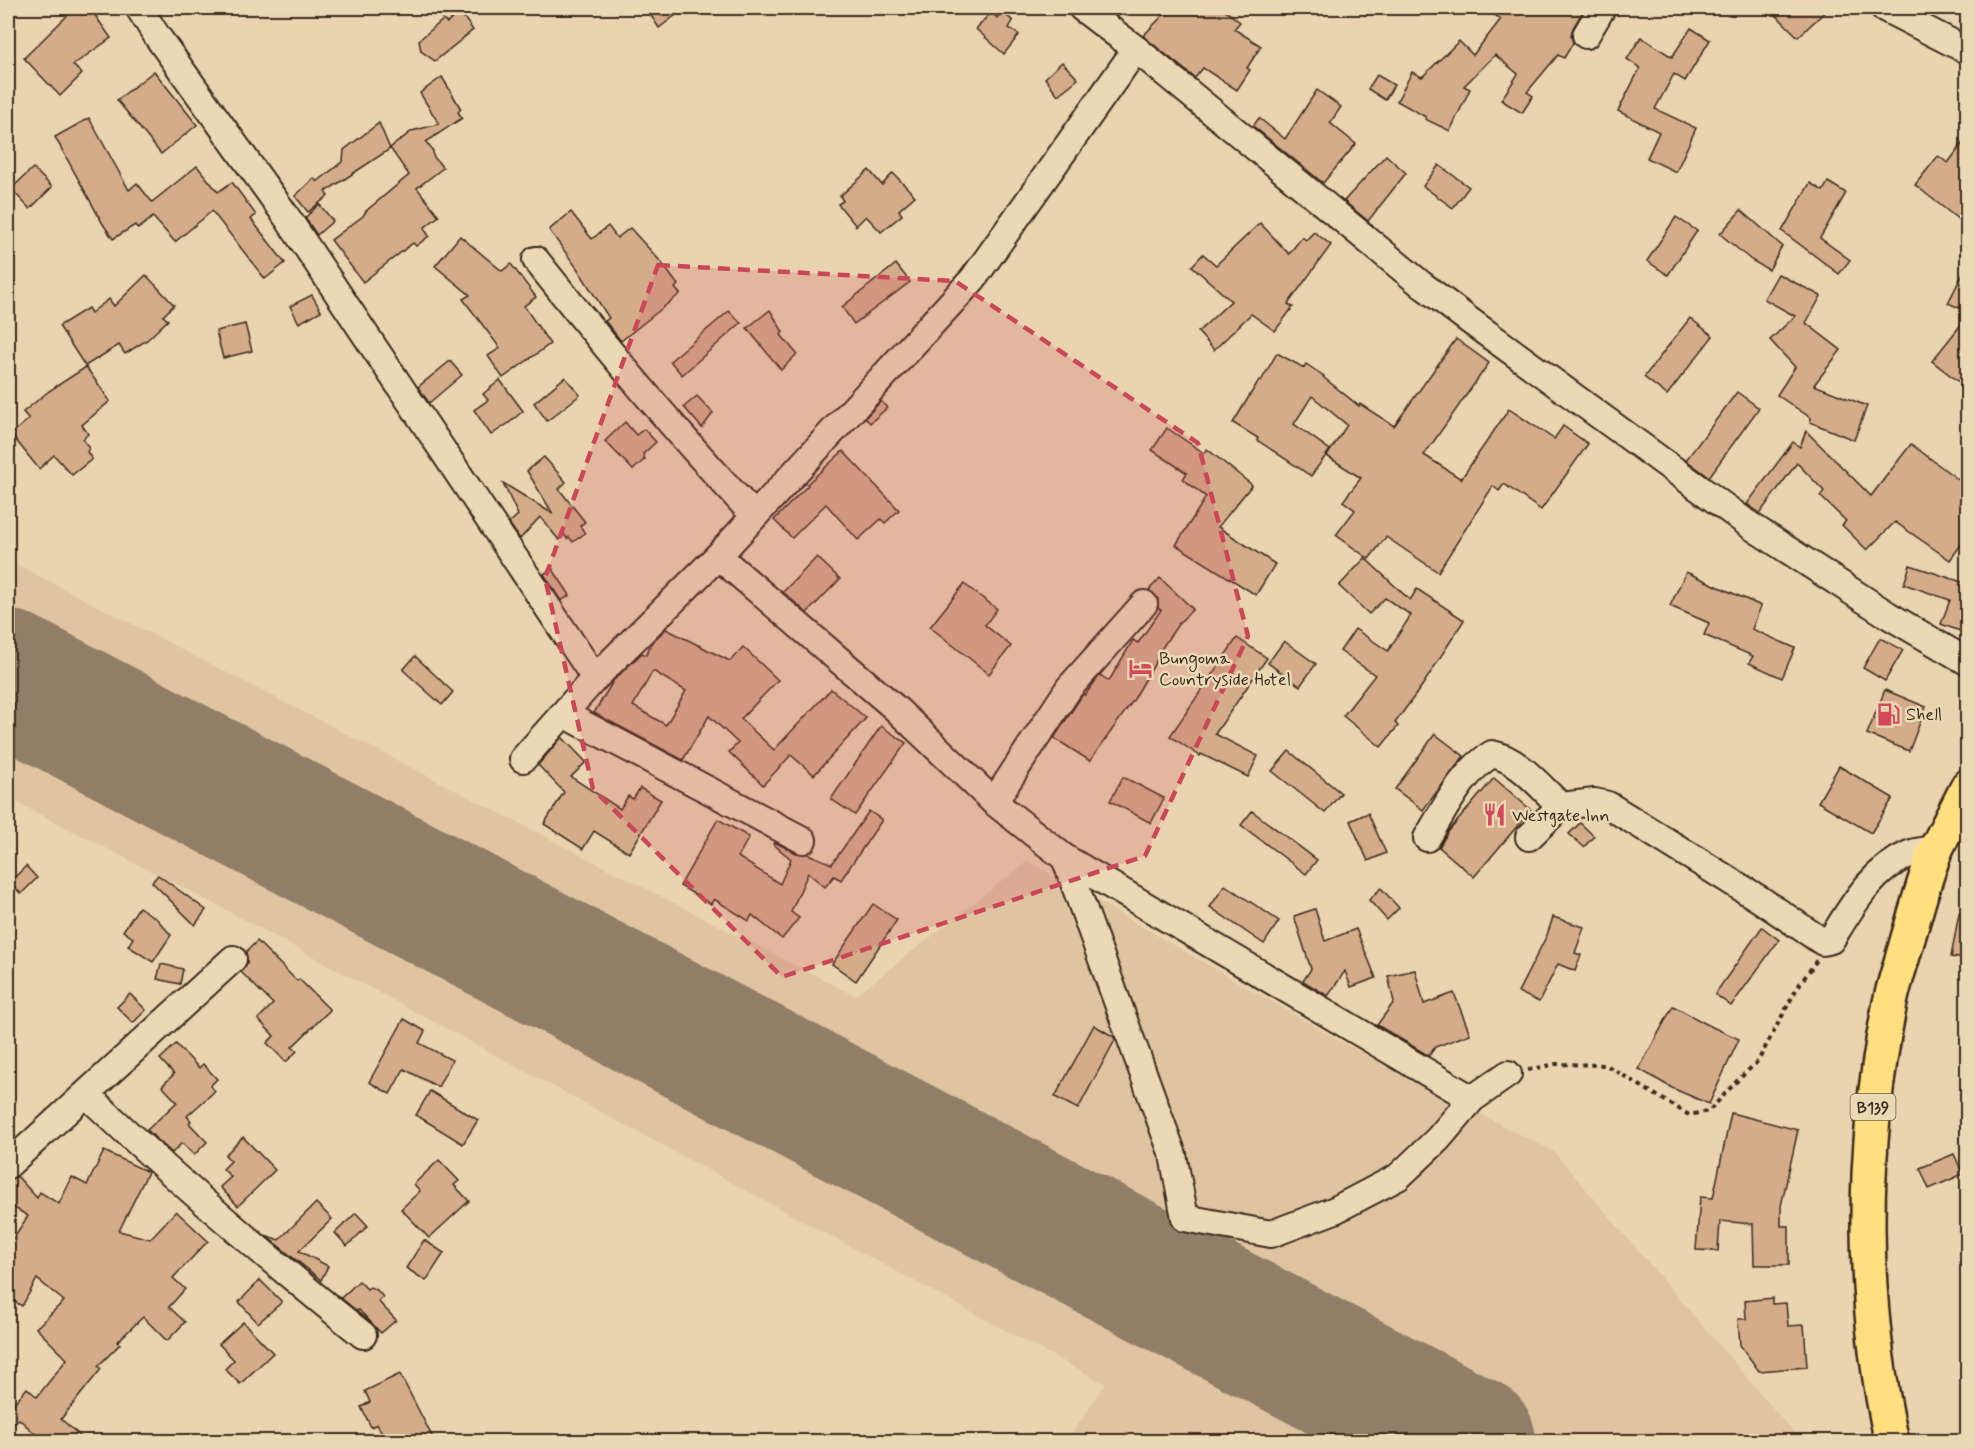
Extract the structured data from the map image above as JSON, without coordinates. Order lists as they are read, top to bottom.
{
  "streets": {
    "main road": ["B139"]
  },
  "places": {
    "hotel": ["Bungoma Countryside Hotel"],
    "fuel station": ["Shell"],
    "restaurant": ["Westgate Inn"]
  }
}
